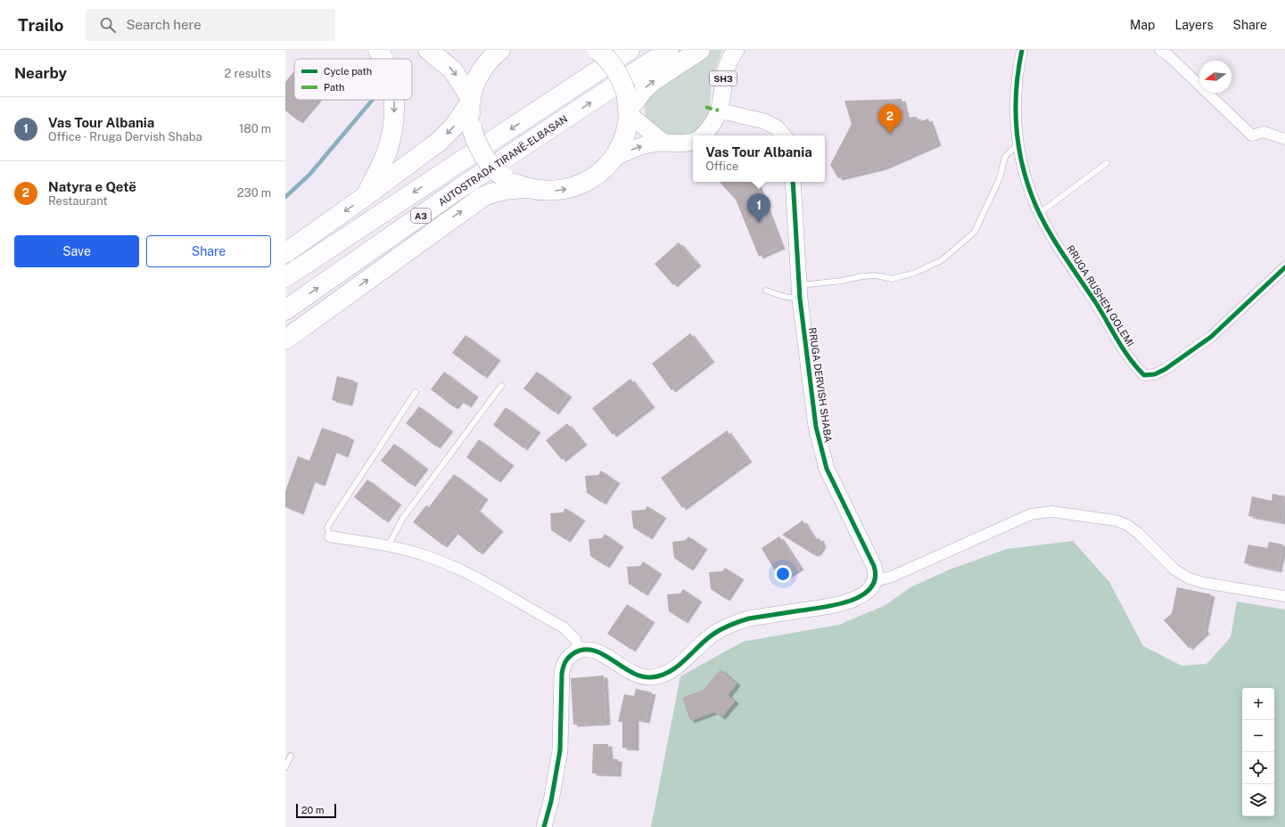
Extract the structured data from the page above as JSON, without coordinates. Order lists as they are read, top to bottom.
{
  "streets": {
    "highway": ["AUTOSTRADA TIRANË-ELBASAN", "A3"],
    "main road": ["SH3"],
    "street": ["RRUGA RUSHEN GOLEMI", "RRUGA DERVISH SHABA"]
  },
  "legend": ["Cycle path", "Path"],
  "scale_bar": "20 m",
  "north": "left",
  "page": {
    "header": "Trailo",
    "search": "Search here",
    "nav": ["Map", "Layers", "Share"],
    "heading": ["Nearby", "2 results"],
    "list": [
      {
        "mark": "1",
        "name": "Vas Tour Albania",
        "note": "Office · Rruga Dervish Shaba",
        "value": "180 m"
      },
      {
        "mark": "2",
        "name": "Natyra e Qetë",
        "note": "Restaurant",
        "value": "230 m"
      }
    ],
    "pins": ["2", "1"],
    "popup": ["Vas Tour Albania", "Office"],
    "buttons": ["Save", "Share"],
    "map_buttons": ["+", "−"],
    "scale": "20 m"
  }
}
